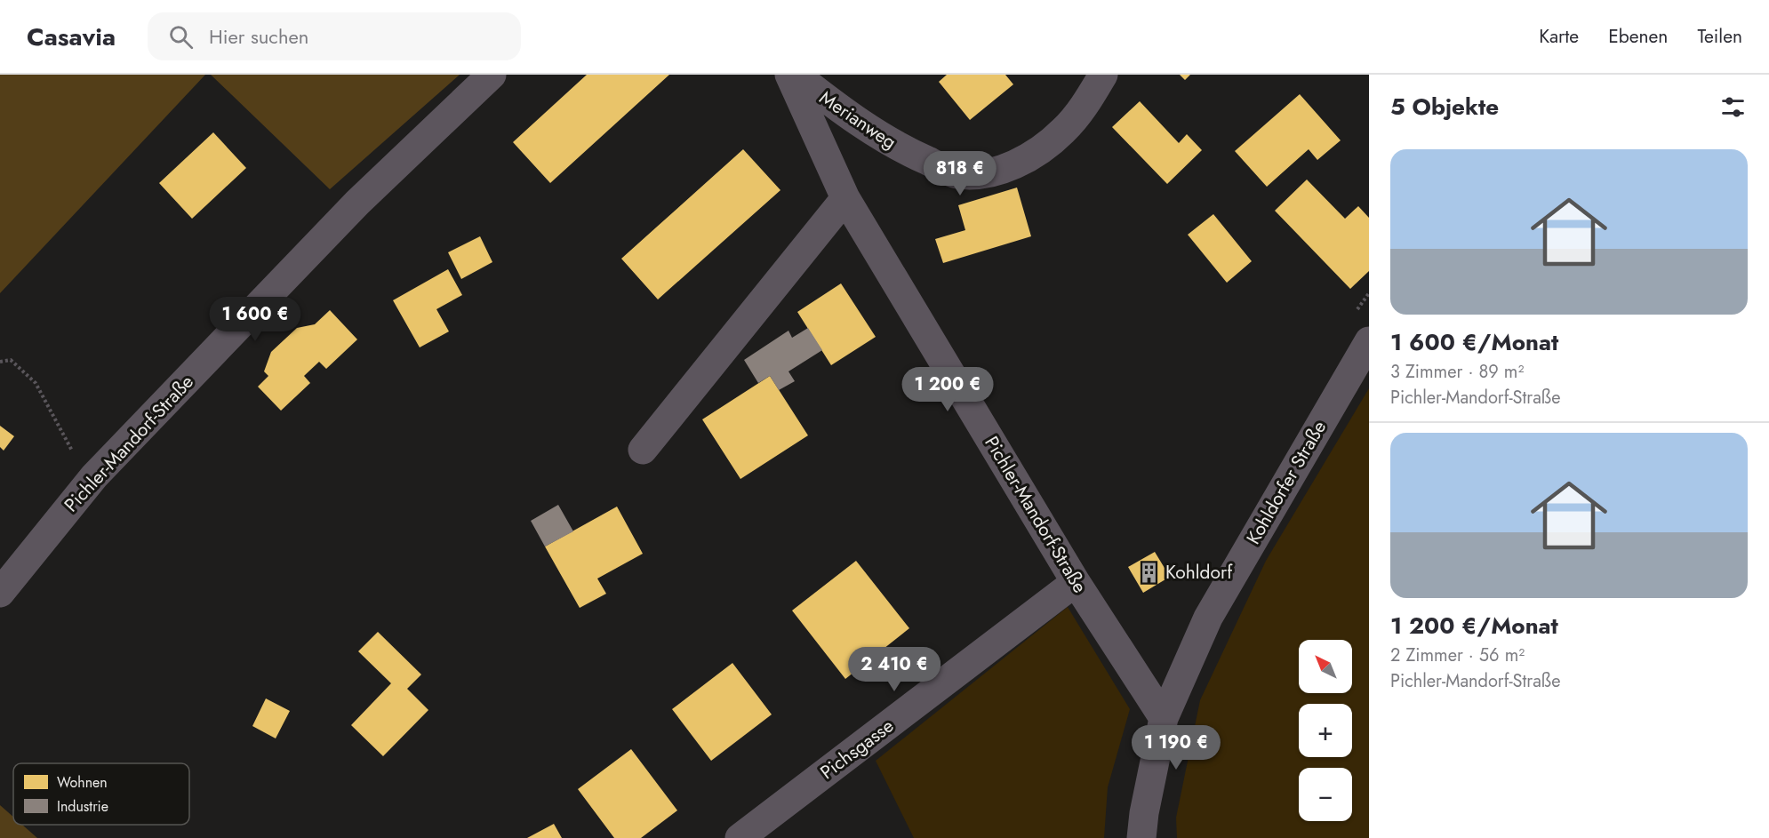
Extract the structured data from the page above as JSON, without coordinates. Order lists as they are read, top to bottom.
{
  "streets": {
    "street": [
      "Merianweg",
      "Pichler-Mandorf-Straße",
      "Kohldorfer Straße",
      "Pichsgasse"
    ]
  },
  "crossings": [
    ["Pichler-Mandorf-Straße", "Kohldorfer Straße"],
    ["Pichler-Mandorf-Straße", "Pichsgasse"]
  ],
  "places": {
    "building": ["Kohldorf"]
  },
  "legend": ["Wohnen", "Industrie"],
  "north": "top left",
  "page": {
    "header": "Casavia",
    "search": "Hier suchen",
    "nav": ["Karte", "Ebenen", "Teilen"],
    "heading": "5 Objekte",
    "list": [
      {
        "name": "1 600 €/Monat",
        "note": "3 Zimmer · 89 m² · Pichler-Mandorf-Straße"
      },
      {
        "name": "1 200 €/Monat",
        "note": "2 Zimmer · 56 m² · Pichler-Mandorf-Straße"
      }
    ],
    "price": [
      "818 €",
      "1 600 €",
      "1 200 €",
      "2 410 €",
      "1 190 €"
    ],
    "map_buttons": ["+", "−"]
  }
}
